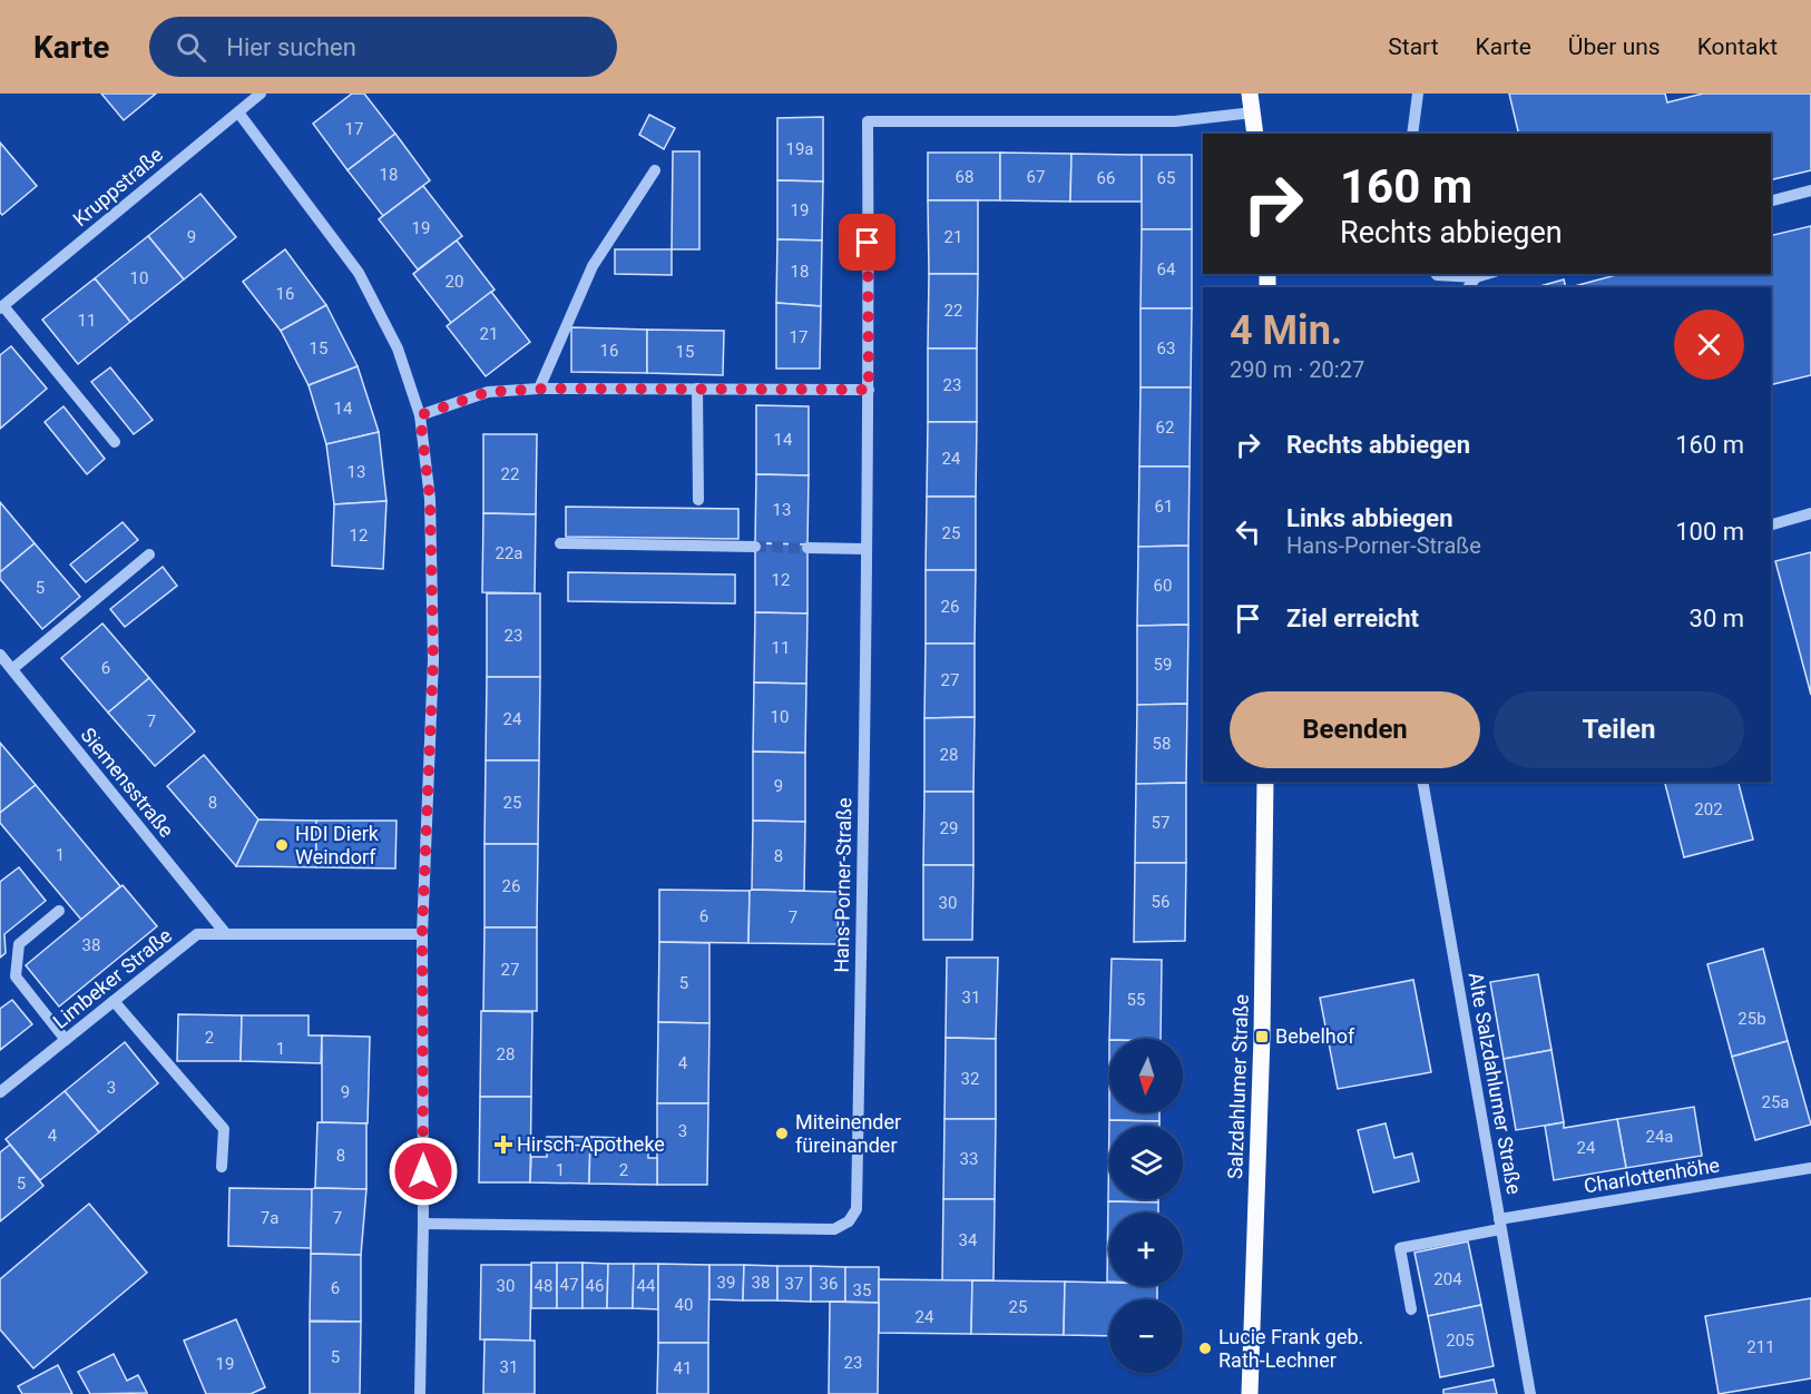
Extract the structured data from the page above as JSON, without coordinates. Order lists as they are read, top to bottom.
{
  "streets": {
    "main road": ["Salzdahlumer Straße"],
    "street": [
      "Kruppstraße",
      "Siemensstraße",
      "Hans-Porner-Straße",
      "Limbeker Straße",
      "Alte Salzdahlumer Straße",
      "Charlottenhöhe"
    ]
  },
  "crossings": [
    ["Siemensstraße", "Limbeker Straße"],
    ["Alte Salzdahlumer Straße", "Charlottenhöhe"]
  ],
  "places": {
    "other": ["HDI Dierk Weindorf", "Miteinender füreinander", "Lucie Frank geb. Rath-Lechner"],
    "transit": ["Bebelhof"],
    "health": ["Hirsch-Apotheke"]
  },
  "house_numbers": [
    "17",
    "19a",
    "18",
    "68",
    "67",
    "66",
    "65",
    "19",
    "19",
    "9",
    "21",
    "64",
    "18",
    "10",
    "20",
    "16",
    "22",
    "11",
    "21",
    "17",
    "15",
    "63",
    "16",
    "15",
    "23",
    "14",
    "62",
    "14",
    "24",
    "13",
    "22",
    "61",
    "13",
    "25",
    "12",
    "22a",
    "12",
    "60",
    "5",
    "26",
    "23",
    "11",
    "59",
    "6",
    "27",
    "10",
    "24",
    "7",
    "58",
    "28",
    "9",
    "8",
    "25",
    "202",
    "57",
    "29",
    "1",
    "8",
    "26",
    "56",
    "30",
    "6",
    "7",
    "38",
    "27",
    "5",
    "31",
    "55",
    "25b",
    "2",
    "1",
    "28",
    "4",
    "32",
    "3",
    "9",
    "25a",
    "3",
    "4",
    "24a",
    "24",
    "8",
    "33",
    "1",
    "2",
    "5",
    "7a",
    "7",
    "34",
    "204",
    "39",
    "38",
    "37",
    "36",
    "47",
    "30",
    "48",
    "46",
    "44",
    "6",
    "35",
    "40",
    "25",
    "24",
    "205",
    "211",
    "5",
    "23",
    "19",
    "31",
    "41"
  ],
  "north": "bottom",
  "page": {
    "header": "Karte",
    "search": "Hier suchen",
    "nav": [
      "Start",
      "Karte",
      "Über uns",
      "Kontakt"
    ],
    "turn": ["160 m", "Rechts abbiegen"],
    "heading": ["4 Min.", "290 m · 20:27"],
    "list": [
      {
        "name": "Rechts abbiegen",
        "value": "160 m"
      },
      {
        "name": "Links abbiegen",
        "note": "Hans-Porner-Straße",
        "value": "100 m"
      },
      {
        "name": "Ziel erreicht",
        "value": "30 m"
      }
    ],
    "buttons": ["Beenden", "Teilen"],
    "map_buttons": ["+", "−"]
  }
}
